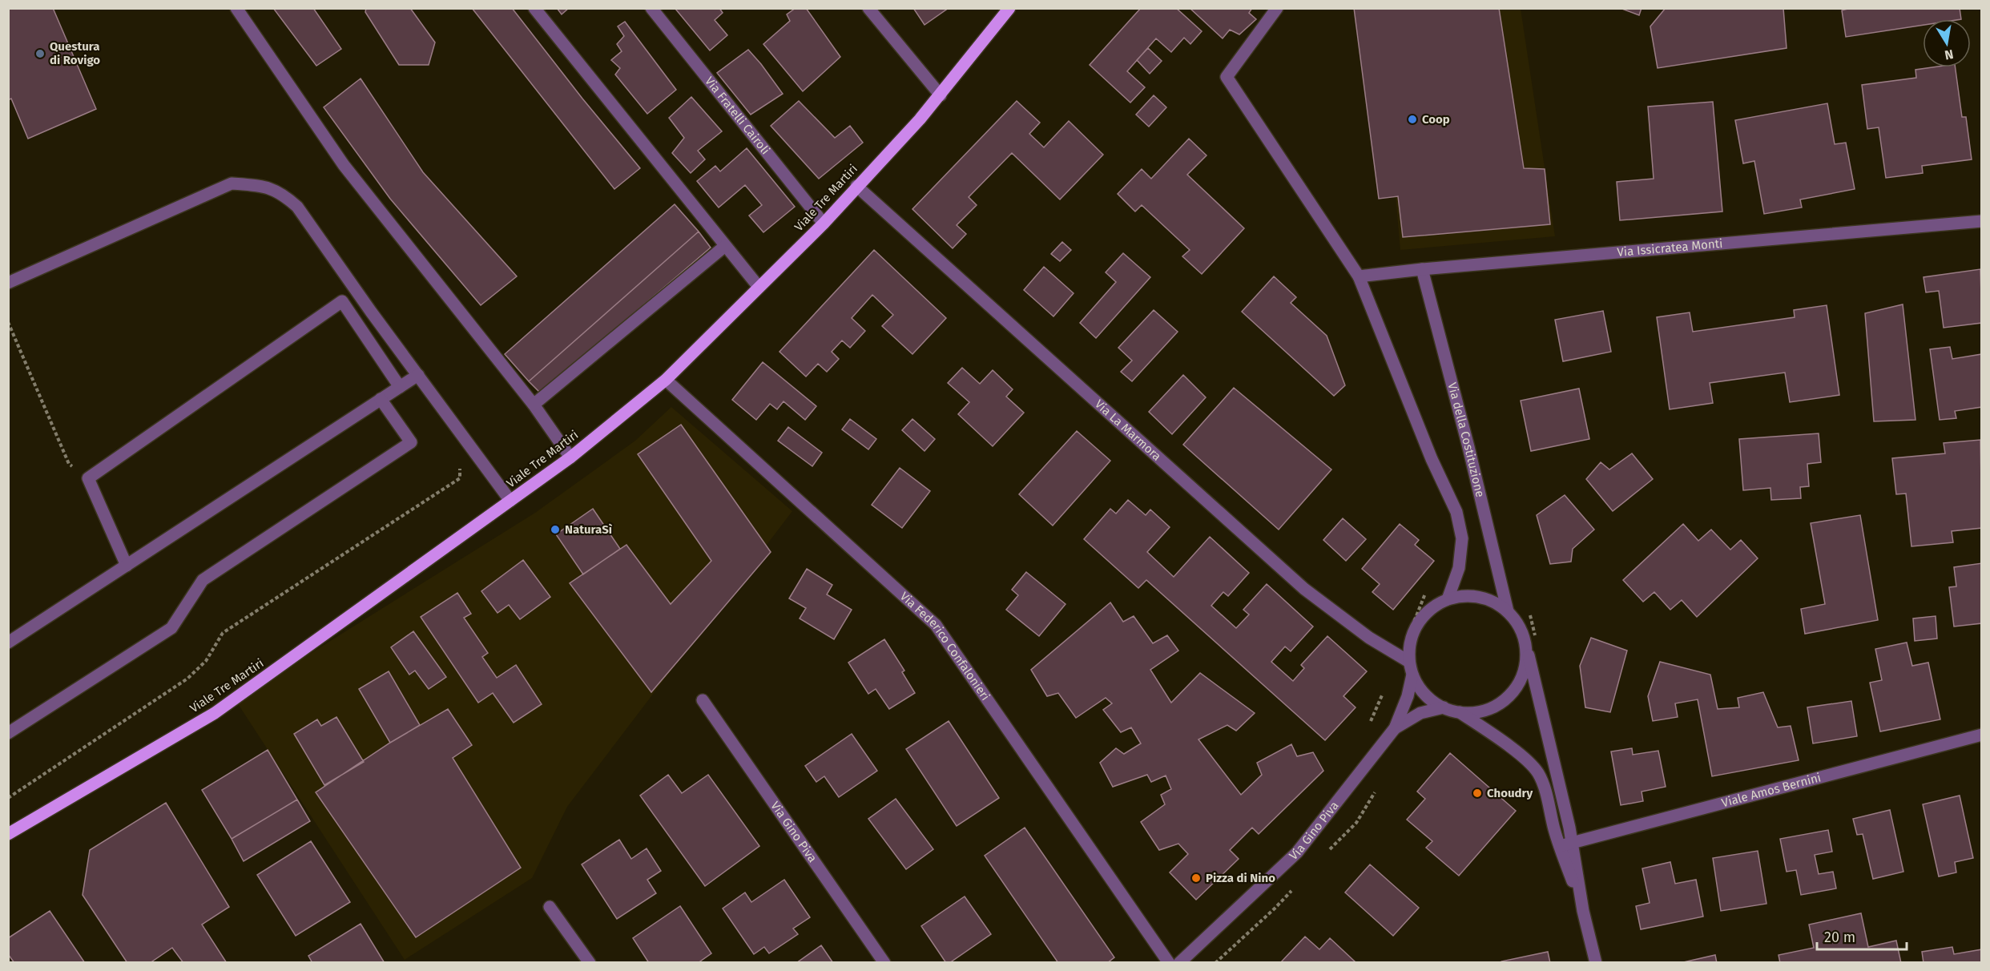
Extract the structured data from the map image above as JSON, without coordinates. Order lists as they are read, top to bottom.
{
  "streets": {
    "main road": ["Viale Tre Martiri"],
    "street": [
      "Via Fratelli Cairoli",
      "Via Issicratea Monti",
      "Via La Marmora",
      "Via della Costituzione",
      "Via Federico Confalonieri",
      "Viale Amos Bernini",
      "Via Gino Piva"
    ]
  },
  "crossings": [
    ["Via Fratelli Cairoli", "Viale Tre Martiri"],
    ["Viale Tre Martiri", "Via La Marmora"],
    ["Viale Tre Martiri", "Via Federico Confalonieri"],
    ["Via Issicratea Monti", "Via della Costituzione"],
    ["Via La Marmora", "Via della Costituzione"]
  ],
  "places": [
    "Questura di Rovigo",
    "Coop",
    "NaturaSì",
    "Choudry",
    "Pizza di Nino"
  ],
  "scale_bar": "20 m",
  "north": "bottom"
}
